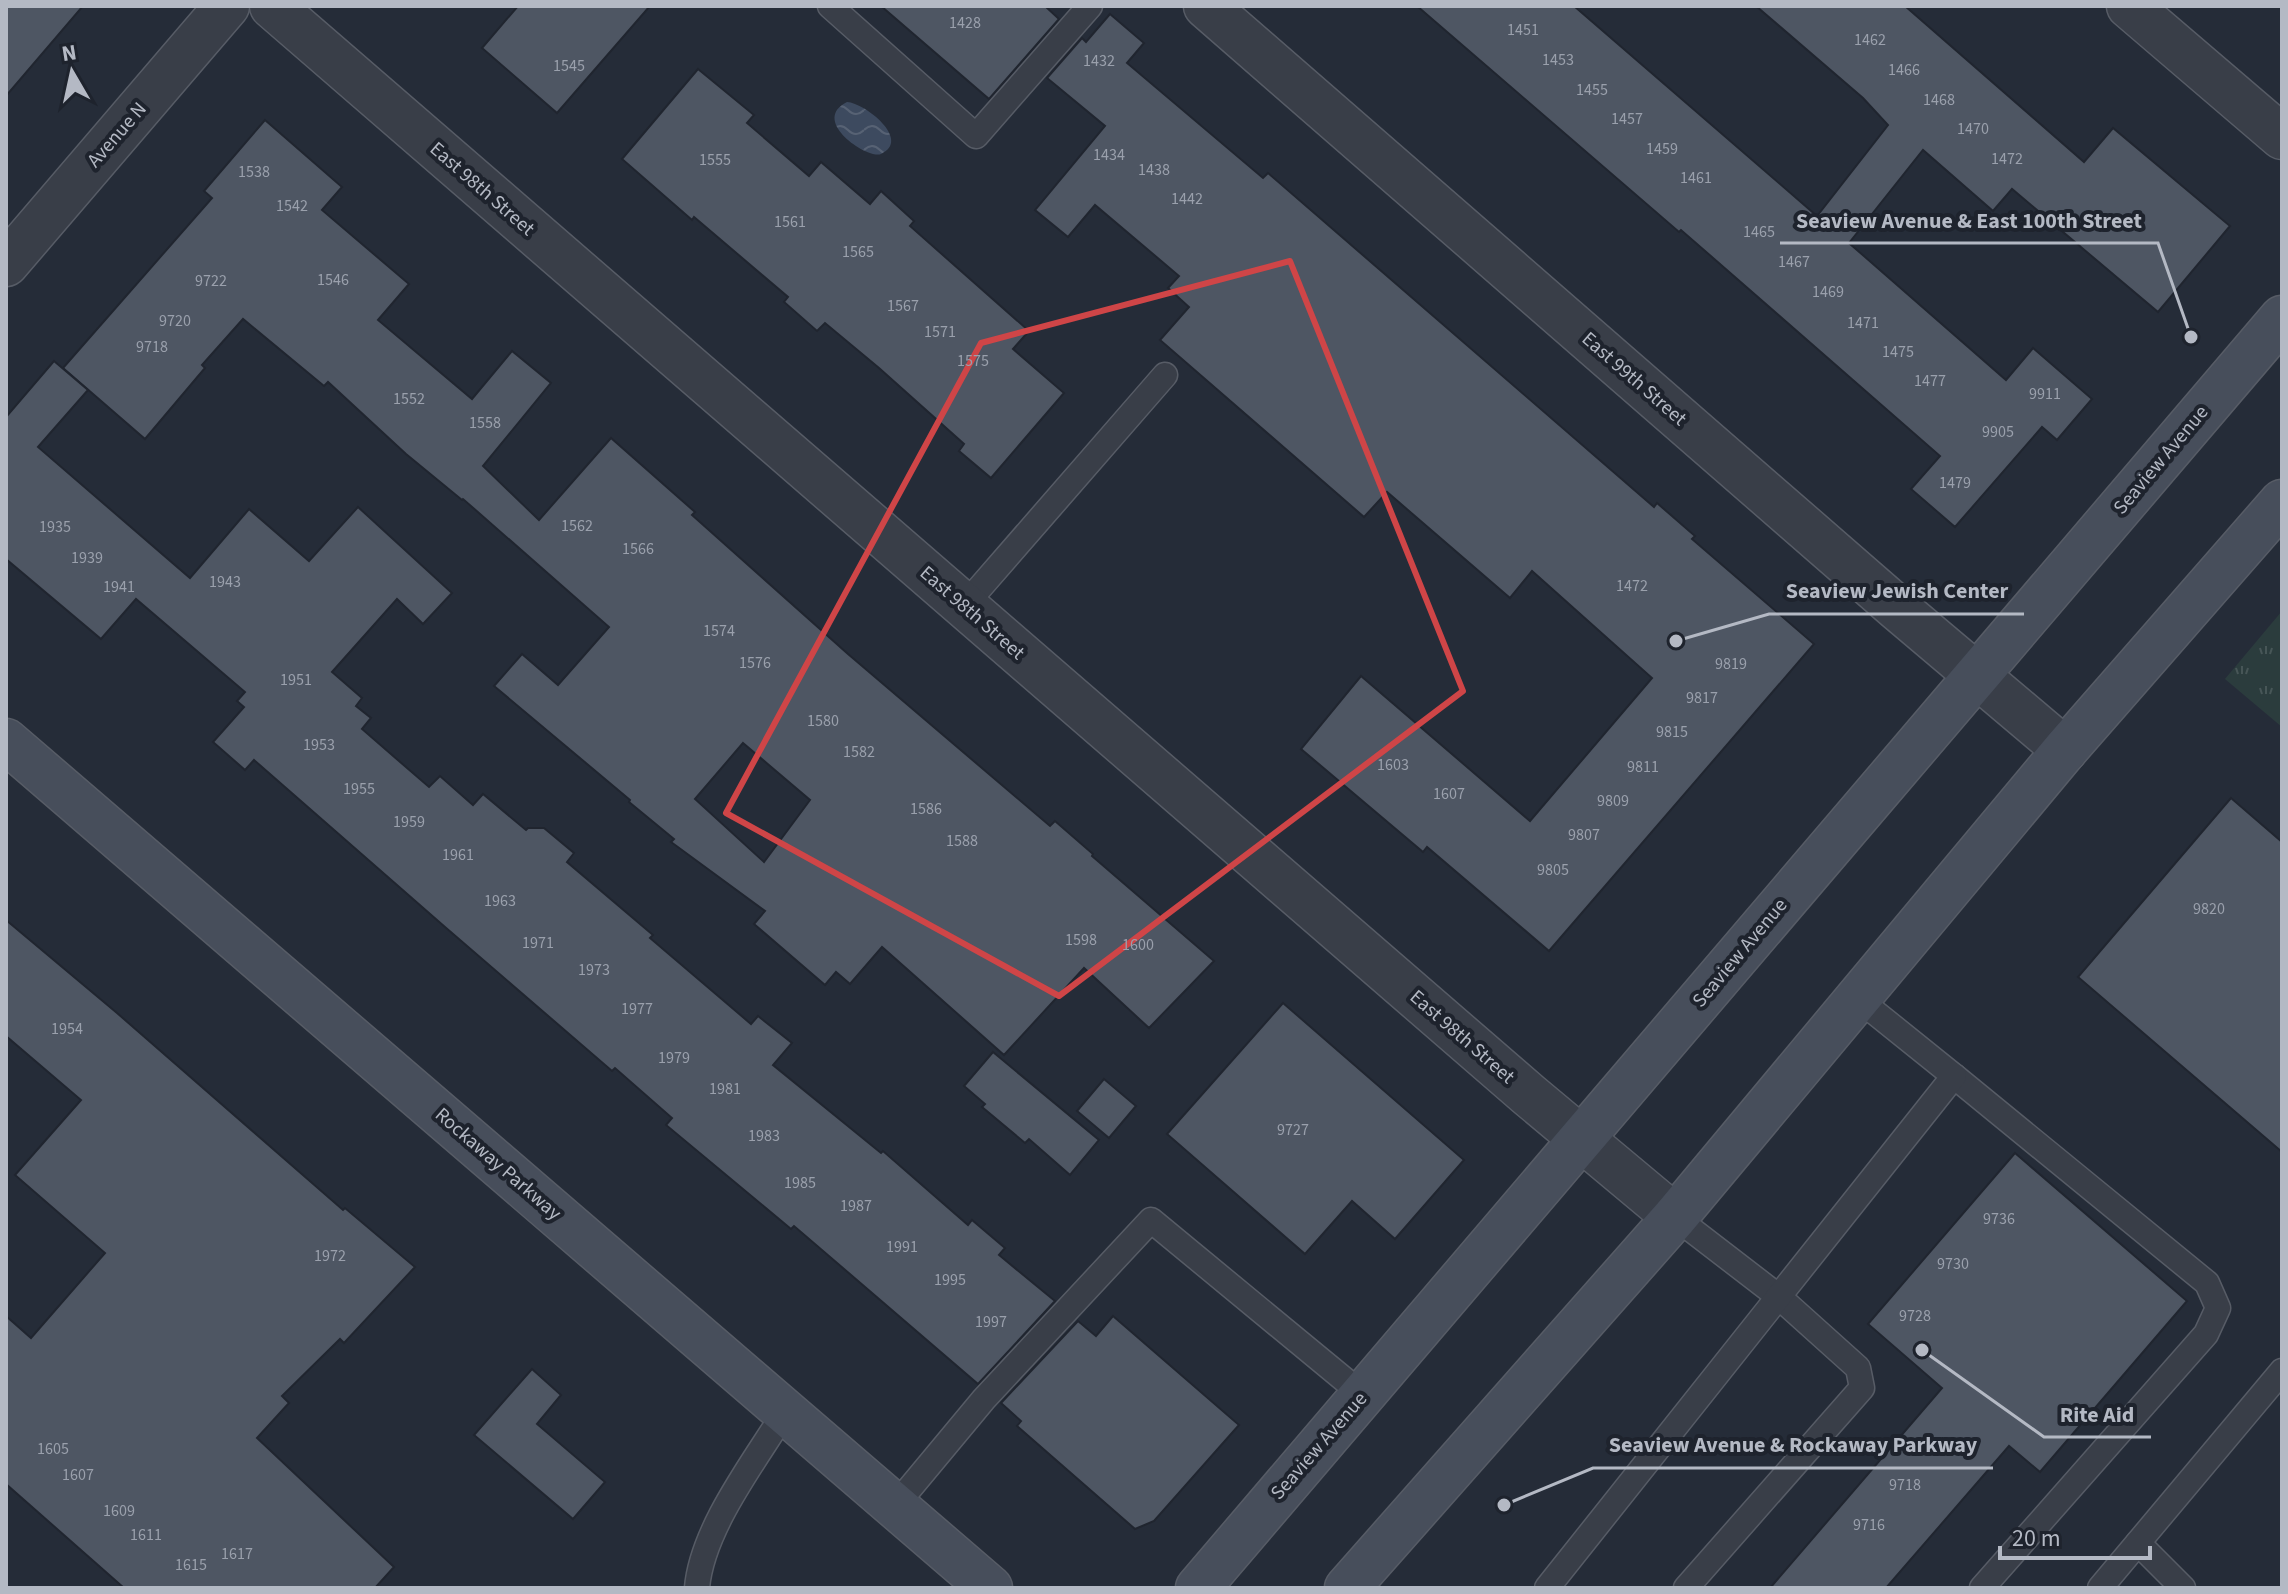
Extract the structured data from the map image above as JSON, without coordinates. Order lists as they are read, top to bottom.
{
  "streets": {
    "street": [
      "Avenue N",
      "East 98th Street",
      "East 99th Street",
      "Seaview Avenue",
      "Rockaway Parkway"
    ]
  },
  "crossings": [
    ["East 98th Street", "Seaview Avenue"],
    ["East 99th Street", "Seaview Avenue"]
  ],
  "places": [
    "Seaview Avenue & East 100th Street",
    "Seaview Jewish Center",
    "Rite Aid",
    "Seaview Avenue & Rockaway Parkway"
  ],
  "house_numbers": [
    "1428",
    "1451",
    "1462",
    "1453",
    "1432",
    "1545",
    "1466",
    "1455",
    "1468",
    "1457",
    "1470",
    "1459",
    "1434",
    "1472",
    "1555",
    "1438",
    "1538",
    "1461",
    "1442",
    "1542",
    "1561",
    "1465",
    "1565",
    "1467",
    "1546",
    "9722",
    "1469",
    "1567",
    "9720",
    "1471",
    "1571",
    "9718",
    "1475",
    "1575",
    "1477",
    "9911",
    "1552",
    "1558",
    "9905",
    "1479",
    "1562",
    "1935",
    "1566",
    "1939",
    "1943",
    "1472",
    "1941",
    "1574",
    "1576",
    "9819",
    "1951",
    "9817",
    "1580",
    "9815",
    "1953",
    "1582",
    "1603",
    "9811",
    "1955",
    "1607",
    "9809",
    "1586",
    "1959",
    "9807",
    "1588",
    "1961",
    "9805",
    "1963",
    "9820",
    "1598",
    "1971",
    "1600",
    "1973",
    "1977",
    "1954",
    "1979",
    "1981",
    "9727",
    "1983",
    "1985",
    "1987",
    "9736",
    "1991",
    "1972",
    "9730",
    "1995",
    "9728",
    "1997",
    "1605",
    "1607",
    "9718",
    "1609",
    "9716",
    "1611",
    "1617",
    "1615"
  ],
  "scale_bar": "20 m",
  "north": "top"
}
